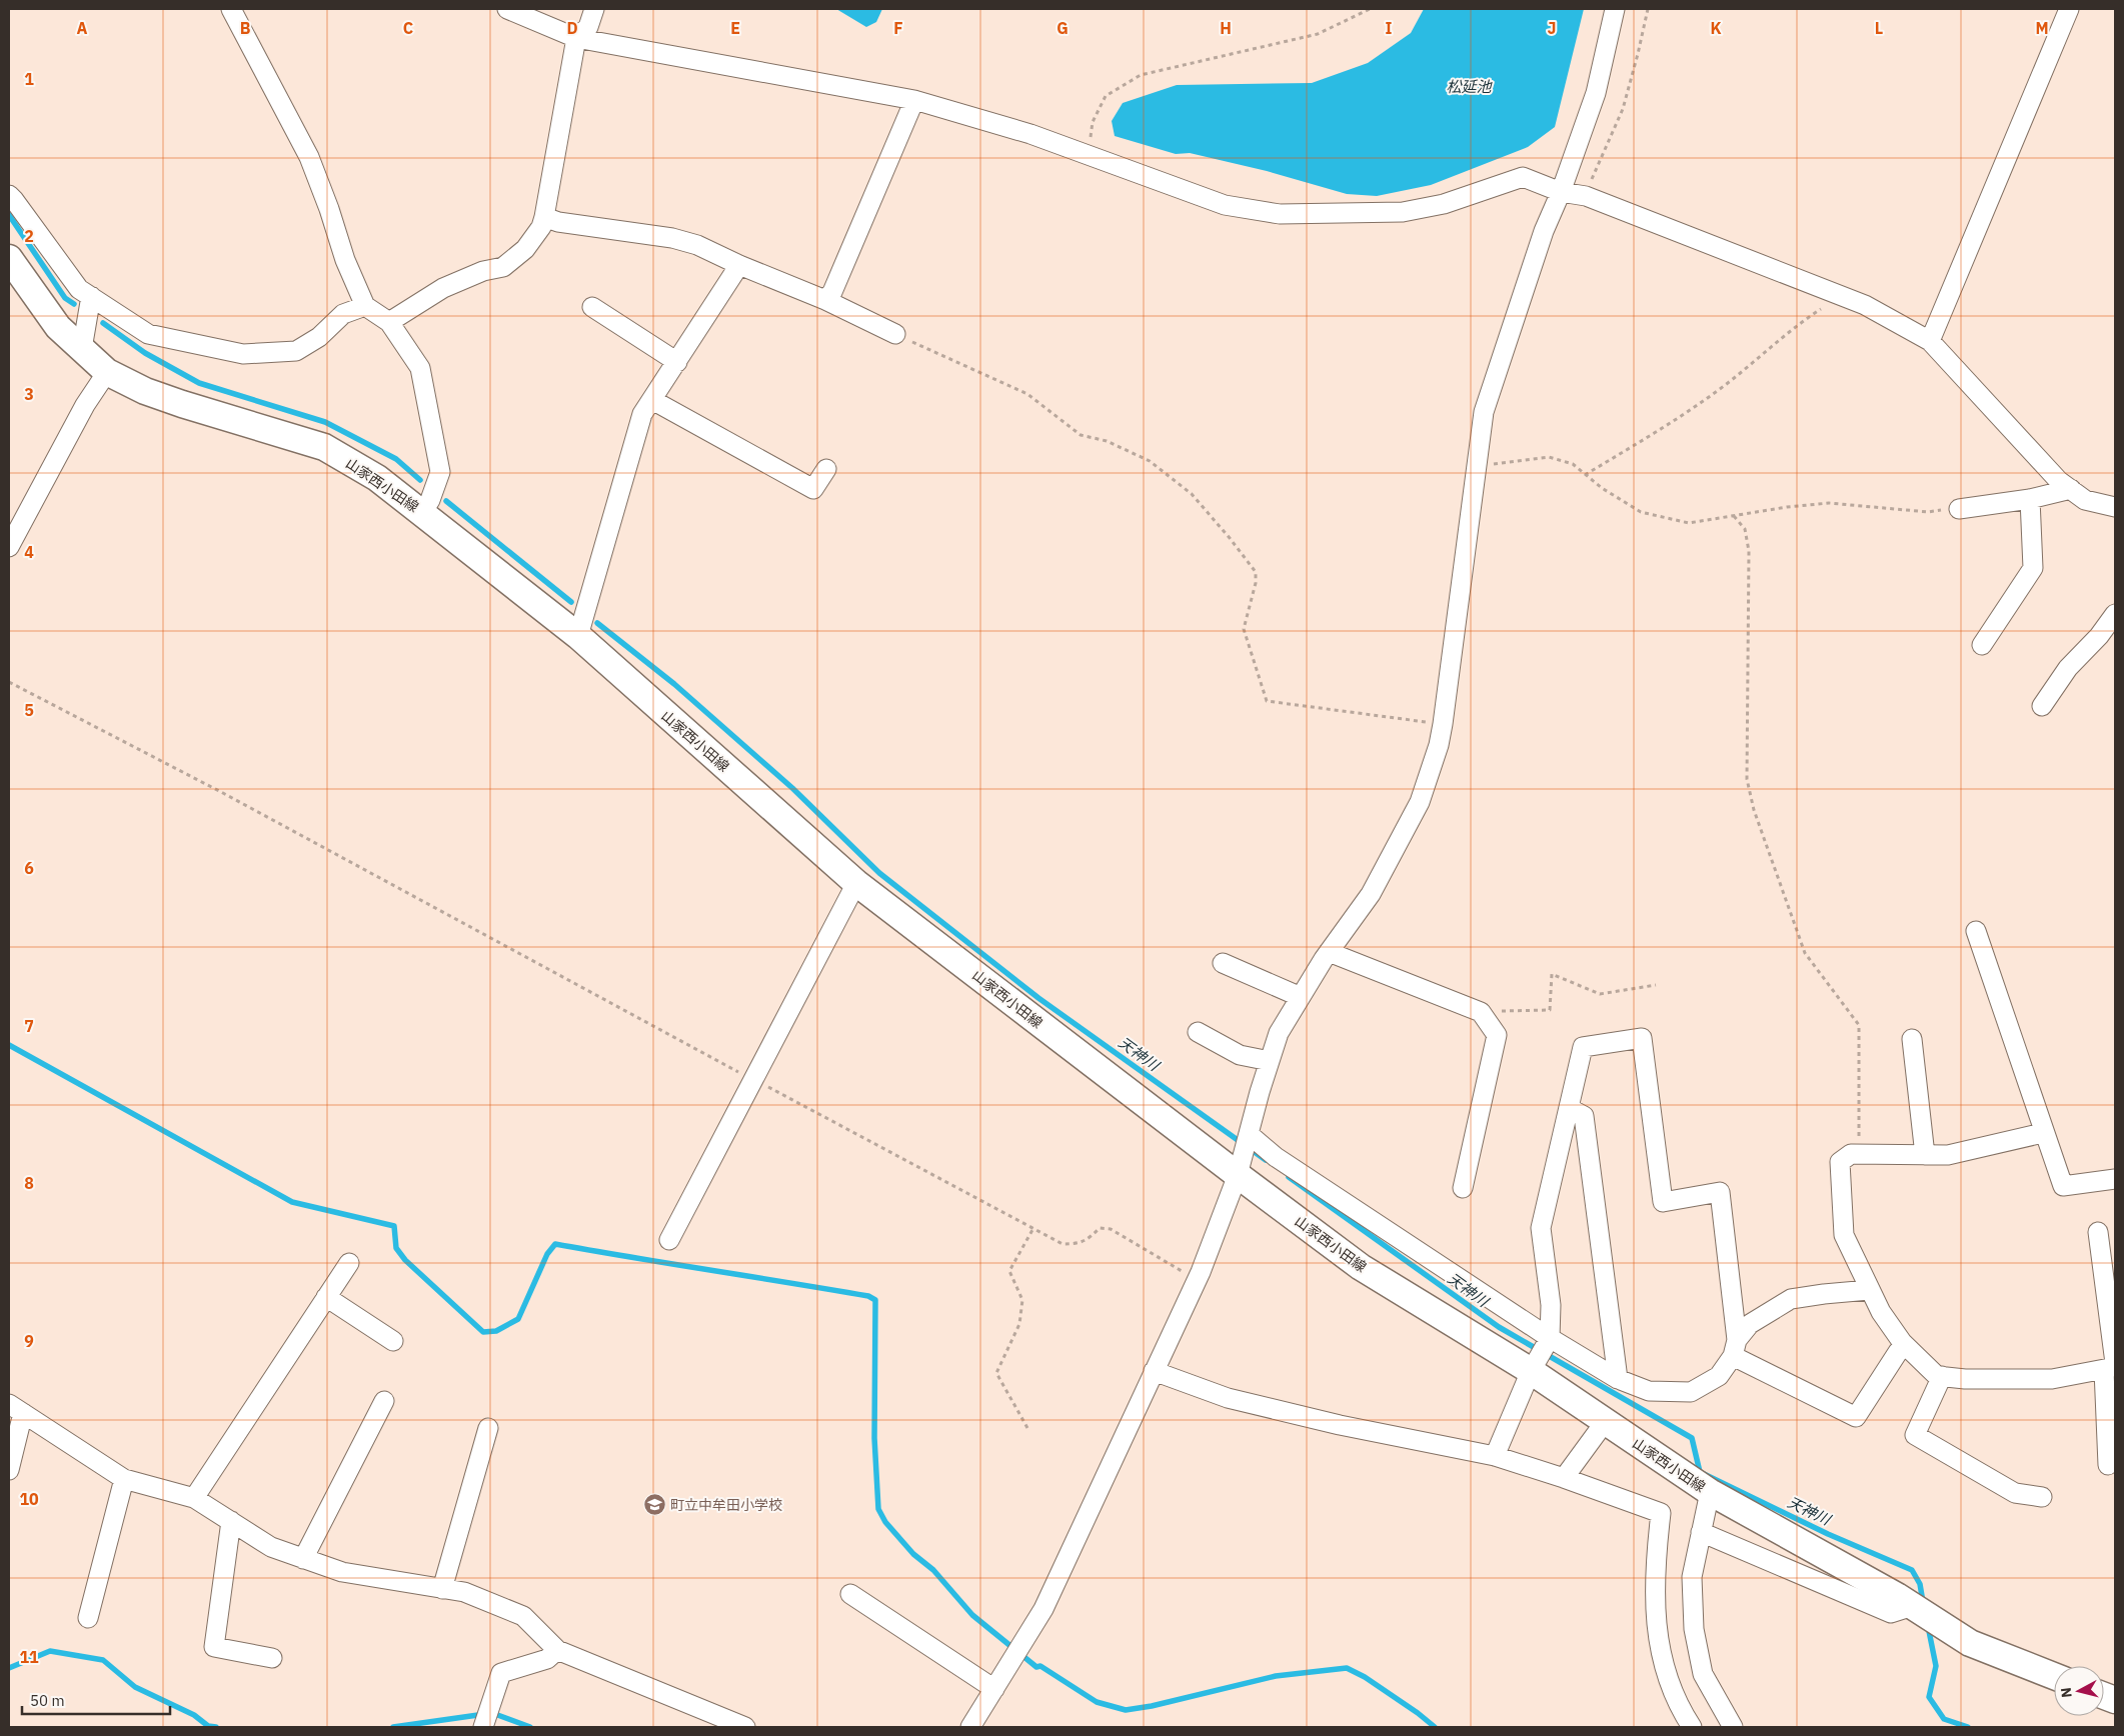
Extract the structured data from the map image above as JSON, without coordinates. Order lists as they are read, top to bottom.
{
  "streets": {
    "main road": ["山家西小田線"]
  },
  "water": ["松延池", "天神川"],
  "places": {
    "school or university": ["町立中牟田小学校"]
  },
  "scale_bar": "50 m",
  "north": "left",
  "grid": {
    "columns": [
      "A",
      "B",
      "C",
      "D",
      "E",
      "F",
      "G",
      "H",
      "I",
      "J",
      "K",
      "L",
      "M"
    ],
    "rows": [
      "1",
      "2",
      "3",
      "4",
      "5",
      "6",
      "7",
      "8",
      "9",
      "10",
      "11"
    ]
  }
}
